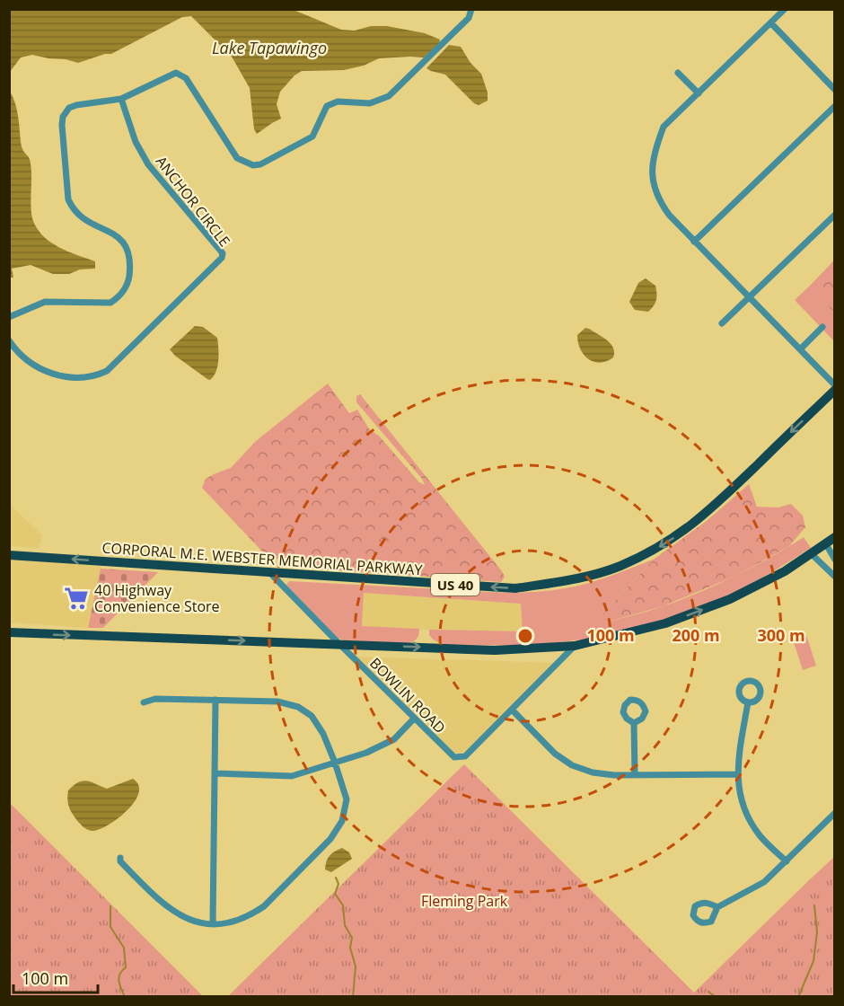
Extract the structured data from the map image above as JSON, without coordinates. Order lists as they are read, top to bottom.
{
  "streets": {
    "main road": ["CORPORAL M.E. WEBSTER MEMORIAL PARKWAY", "US 40"],
    "street": ["ANCHOR CIRCLE", "BOWLIN ROAD"]
  },
  "crossings": [
    ["CORPORAL M.E. WEBSTER MEMORIAL PARKWAY", "BOWLIN ROAD"]
  ],
  "water": ["Lake Tapawingo"],
  "parks": ["Fleming Park"],
  "places": {
    "supermarket": ["40 Highway Convenience Store"]
  },
  "scale_bar": "100 m",
  "rings": ["100 m", "200 m", "300 m"]
}
